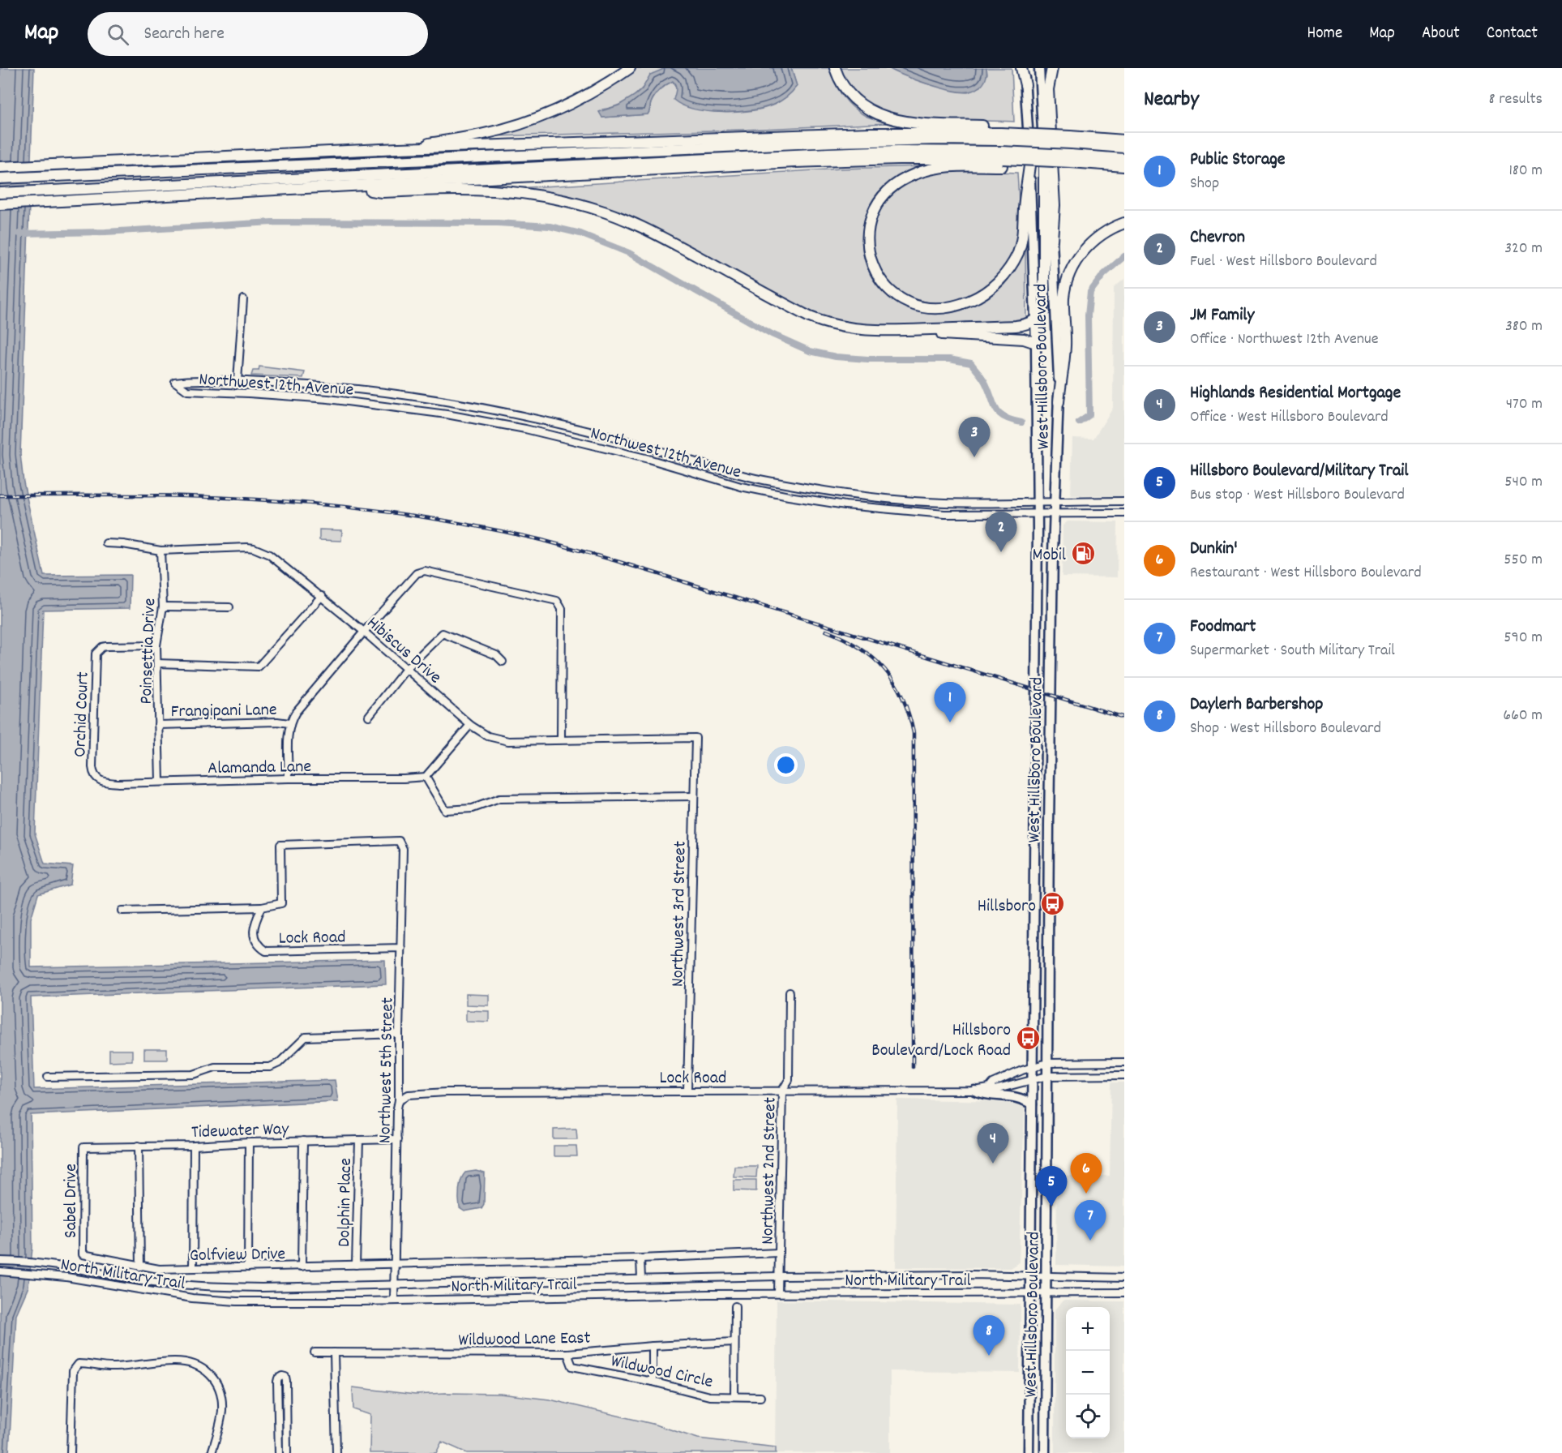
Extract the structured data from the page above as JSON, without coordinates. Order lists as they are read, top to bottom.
{
  "streets": {
    "main road": ["West Hillsboro Boulevard"],
    "street": [
      "Northwest 12th Avenue",
      "Hibiscus Drive",
      "Poinsettia Drive",
      "Frangipani Lane",
      "Orchid Court",
      "Alamanda Lane",
      "Northwest 3rd Street",
      "Lock Road",
      "Northwest 5th Street",
      "Tidewater Way",
      "Northwest 2nd Street",
      "Sabel Drive",
      "Dolphin Place",
      "Golfview Drive",
      "North Military Trail",
      "Wildwood Lane East",
      "Wildwood Circle"
    ]
  },
  "crossings": [
    ["West Hillsboro Boulevard", "Northwest 12th Avenue"],
    ["West Hillsboro Boulevard", "Lock Road"],
    ["West Hillsboro Boulevard", "North Military Trail"],
    ["Hibiscus Drive", "Poinsettia Drive"],
    ["Hibiscus Drive", "Northwest 3rd Street"],
    ["Poinsettia Drive", "Frangipani Lane"],
    ["Poinsettia Drive", "Orchid Court"],
    ["Poinsettia Drive", "Alamanda Lane"],
    ["Orchid Court", "Alamanda Lane"],
    ["Northwest 3rd Street", "Lock Road"],
    ["Lock Road", "Northwest 5th Street"],
    ["Lock Road", "Northwest 2nd Street"],
    ["Northwest 5th Street", "Tidewater Way"],
    ["Northwest 5th Street", "Golfview Drive"],
    ["Northwest 5th Street", "North Military Trail"],
    ["Tidewater Way", "Sabel Drive"],
    ["Tidewater Way", "Dolphin Place"],
    ["Northwest 2nd Street", "North Military Trail"],
    ["Sabel Drive", "Golfview Drive"],
    ["Dolphin Place", "Golfview Drive"],
    ["Golfview Drive", "North Military Trail"],
    ["Wildwood Lane East", "Wildwood Circle"]
  ],
  "places": {
    "fuel station": ["Mobil"],
    "bus stop": ["Hillsboro", "Hillsboro Boulevard/Lock Road"]
  },
  "page": {
    "header": "Map",
    "search": "Search here",
    "nav": [
      "Home",
      "Map",
      "About",
      "Contact"
    ],
    "heading": ["Nearby", "8 results"],
    "list": [
      {
        "mark": "1",
        "name": "Public Storage",
        "note": "Shop",
        "value": "180 m"
      },
      {
        "mark": "2",
        "name": "Chevron",
        "note": "Fuel · West Hillsboro Boulevard",
        "value": "320 m"
      },
      {
        "mark": "3",
        "name": "JM Family",
        "note": "Office · Northwest 12th Avenue",
        "value": "380 m"
      },
      {
        "mark": "4",
        "name": "Highlands Residential Mortgage",
        "note": "Office · West Hillsboro Boulevard",
        "value": "470 m"
      },
      {
        "mark": "5",
        "name": "Hillsboro Boulevard/Military Trail",
        "note": "Bus stop · West Hillsboro Boulevard",
        "value": "540 m"
      },
      {
        "mark": "6",
        "name": "Dunkin'",
        "note": "Restaurant · West Hillsboro Boulevard",
        "value": "550 m"
      },
      {
        "mark": "7",
        "name": "Foodmart",
        "note": "Supermarket · South Military Trail",
        "value": "590 m"
      },
      {
        "mark": "8",
        "name": "Daylerh Barbershop",
        "note": "Shop · West Hillsboro Boulevard",
        "value": "660 m"
      }
    ],
    "pins": [
      "3",
      "2",
      "1",
      "4",
      "6",
      "5",
      "7",
      "8"
    ],
    "map_buttons": ["+", "−"]
  }
}
